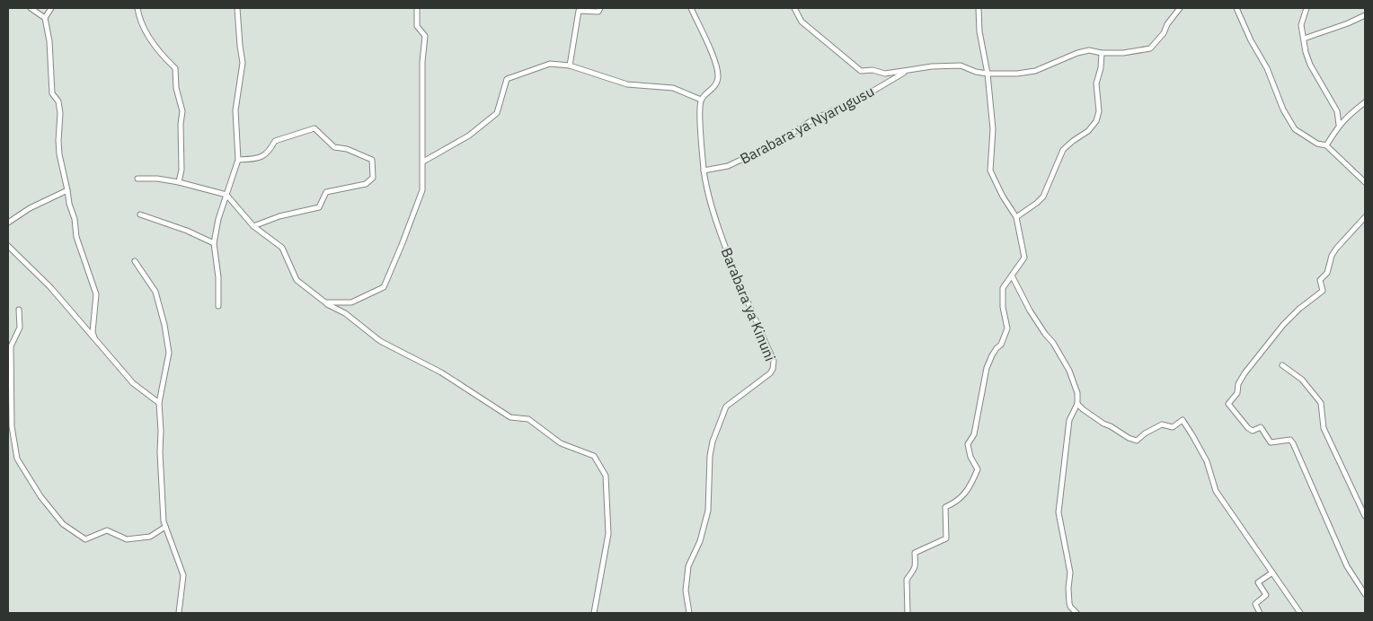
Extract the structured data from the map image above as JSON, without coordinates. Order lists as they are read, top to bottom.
{
  "streets": {
    "street": ["Barabara ya Nyarugusu", "Barabara ya Kinuni"]
  },
  "crossings": [
    ["Barabara ya Nyarugusu", "Barabara ya Kinuni"]
  ]
}
